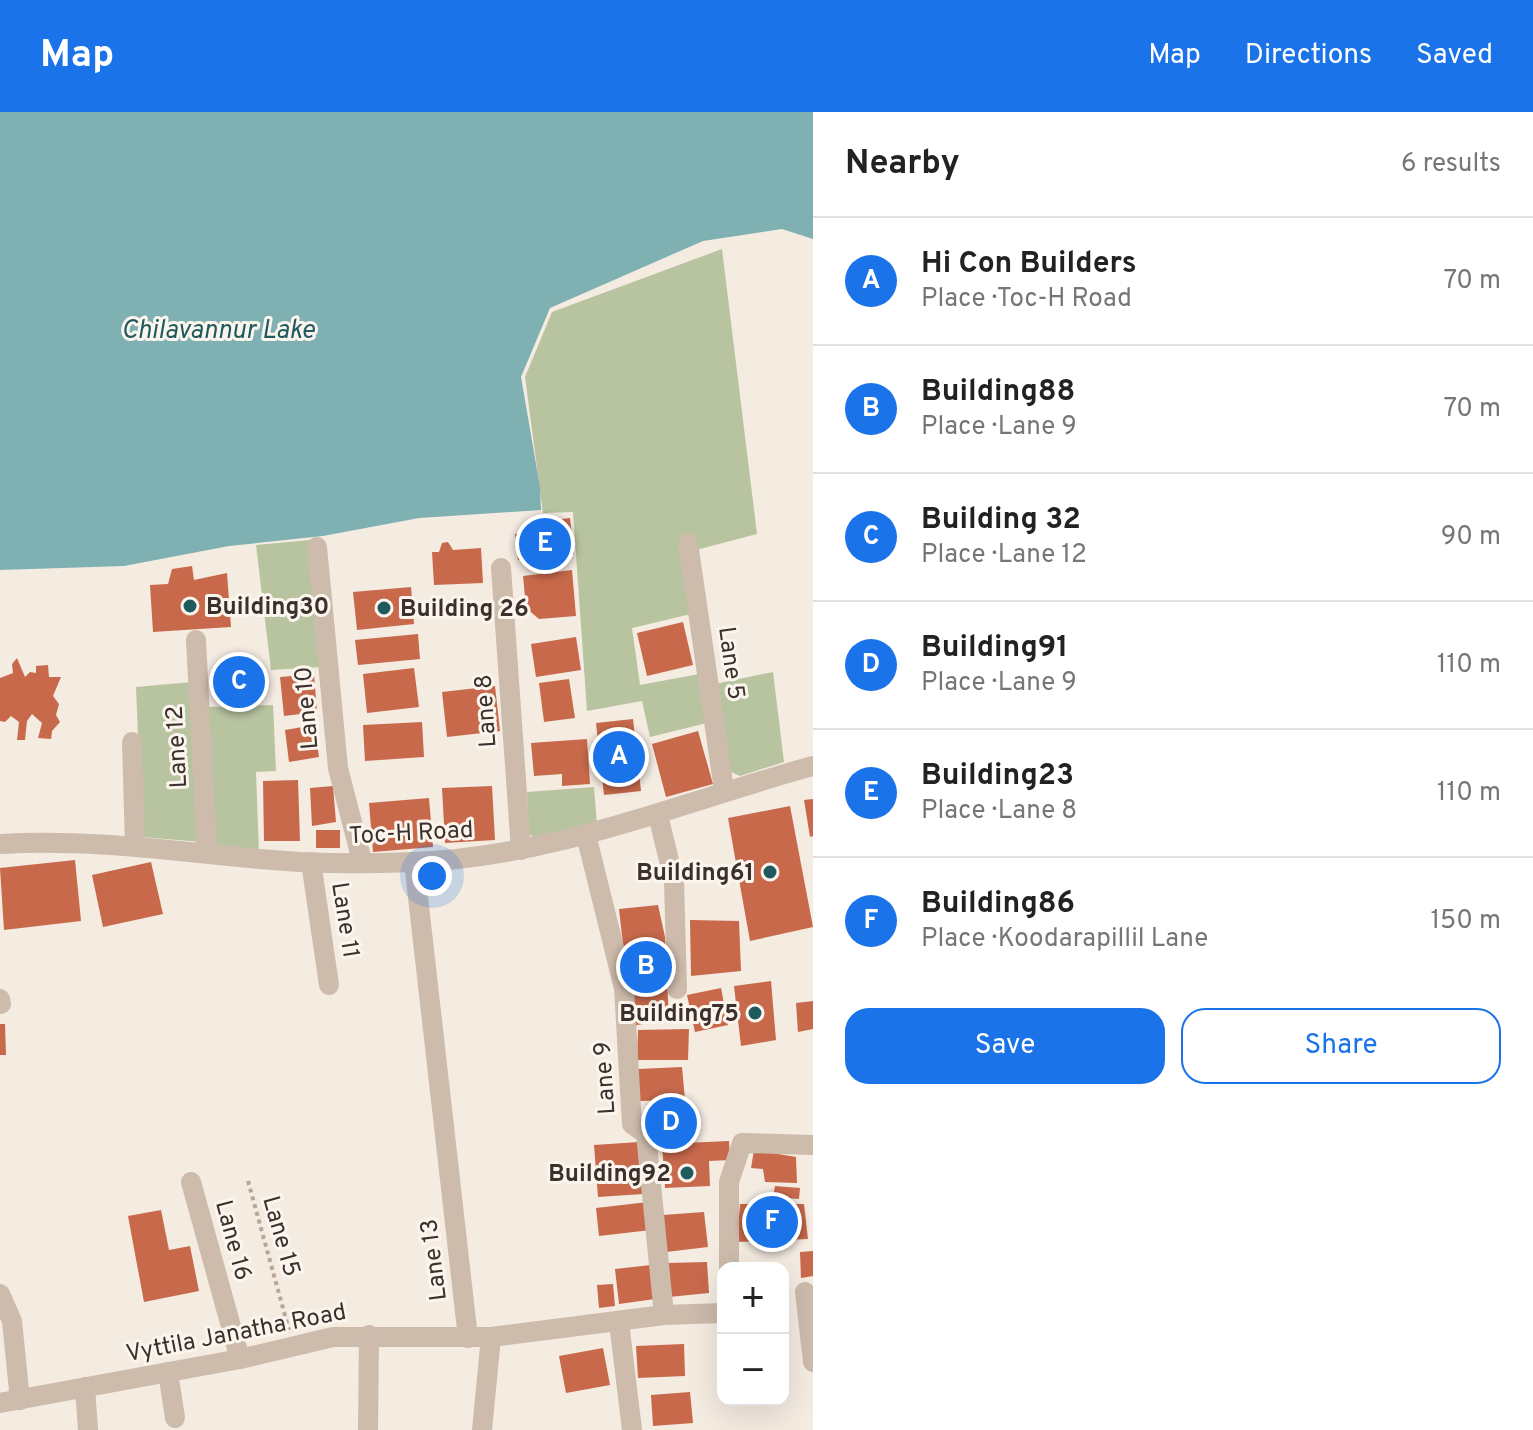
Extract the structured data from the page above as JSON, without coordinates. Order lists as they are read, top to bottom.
{
  "streets": {
    "street": [
      "Lane 5",
      "Lane 10",
      "Lane 8",
      "Lane 12",
      "Toc-H Road",
      "Lane 11",
      "Lane 9",
      "Lane 16",
      "Lane 13",
      "Vyttila Janatha Road"
    ],
    "path": ["Lane 15"]
  },
  "crossings": [
    ["Lane 5", "Toc-H Road"],
    ["Lane 10", "Toc-H Road"],
    ["Lane 8", "Toc-H Road"],
    ["Lane 12", "Toc-H Road"],
    ["Toc-H Road", "Lane 11"],
    ["Toc-H Road", "Lane 9"],
    ["Toc-H Road", "Lane 13"],
    ["Lane 9", "Vyttila Janatha Road"],
    ["Lane 15", "Vyttila Janatha Road"],
    ["Lane 16", "Vyttila Janatha Road"],
    ["Lane 13", "Vyttila Janatha Road"]
  ],
  "water": ["Chilavannur Lake"],
  "places": [
    "Building30",
    "Building 26",
    "Building61",
    "Building75",
    "Building92"
  ],
  "page": {
    "header": "Map",
    "nav": ["Map", "Directions", "Saved"],
    "heading": ["Nearby", "6 results"],
    "list": [
      {
        "mark": "A",
        "name": "Hi Con Builders",
        "note": "Place · Toc-H Road",
        "value": "70 m"
      },
      {
        "mark": "B",
        "name": "Building88",
        "note": "Place · Lane 9",
        "value": "70 m"
      },
      {
        "mark": "C",
        "name": "Building 32",
        "note": "Place · Lane 12",
        "value": "90 m"
      },
      {
        "mark": "D",
        "name": "Building91",
        "note": "Place · Lane 9",
        "value": "110 m"
      },
      {
        "mark": "E",
        "name": "Building23",
        "note": "Place · Lane 8",
        "value": "110 m"
      },
      {
        "mark": "F",
        "name": "Building86",
        "note": "Place · Koodarapillil Lane",
        "value": "150 m"
      }
    ],
    "pins": [
      "E",
      "C",
      "A",
      "B",
      "D",
      "F"
    ],
    "buttons": ["Save", "Share"],
    "map_buttons": ["+", "−"]
  }
}
